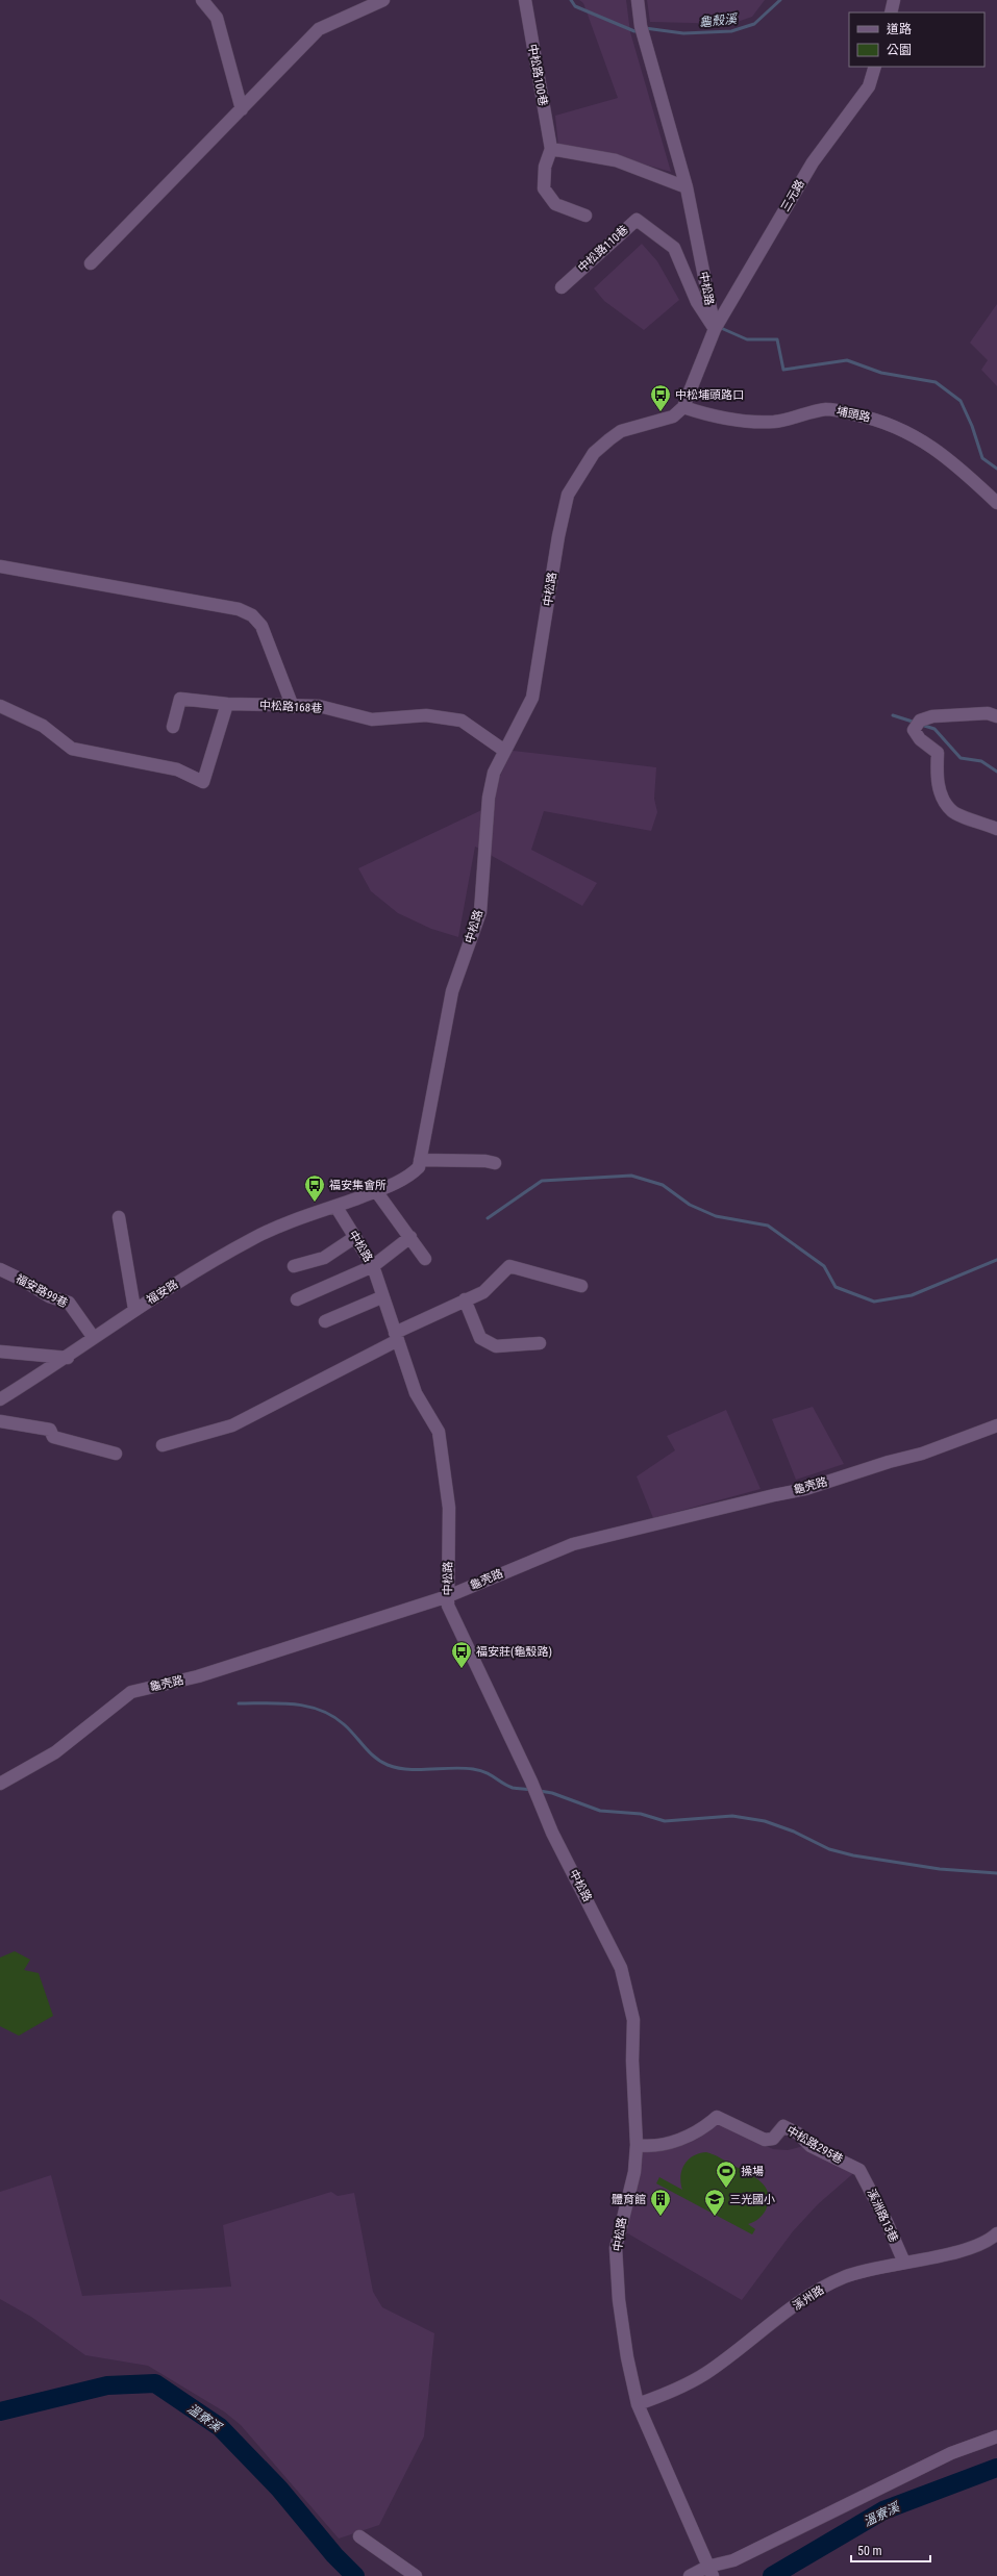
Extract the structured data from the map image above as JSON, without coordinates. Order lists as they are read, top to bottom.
{
  "streets": {
    "street": [
      "中松路100巷",
      "三元路",
      "中松路110巷",
      "中松路",
      "埔頭路",
      "中松路168巷",
      "福安路99巷",
      "福安路",
      "龜壳路",
      "中松路295巷",
      "溪洲路13巷",
      "溪州路"
    ]
  },
  "crossings": [
    ["三元路", "中松路110巷"],
    ["三元路", "中松路"],
    ["中松路110巷", "中松路"],
    ["中松路", "埔頭路"],
    ["中松路", "中松路168巷"],
    ["中松路", "福安路"],
    ["中松路", "龜壳路"],
    ["中松路", "中松路295巷"],
    ["中松路", "溪州路"],
    ["福安路99巷", "福安路"],
    ["中松路295巷", "溪洲路13巷"],
    ["溪洲路13巷", "溪州路"]
  ],
  "water": ["龜殼溪", "溫寮溪"],
  "places": {
    "bus stop": ["中松埔頭路口", "福安集會所", "福安莊(龜殼路)"],
    "sports": ["操場"],
    "building": ["體育館"],
    "school or university": ["三光國小"]
  },
  "legend": ["道路", "公園"],
  "scale_bar": "50 m"
}
